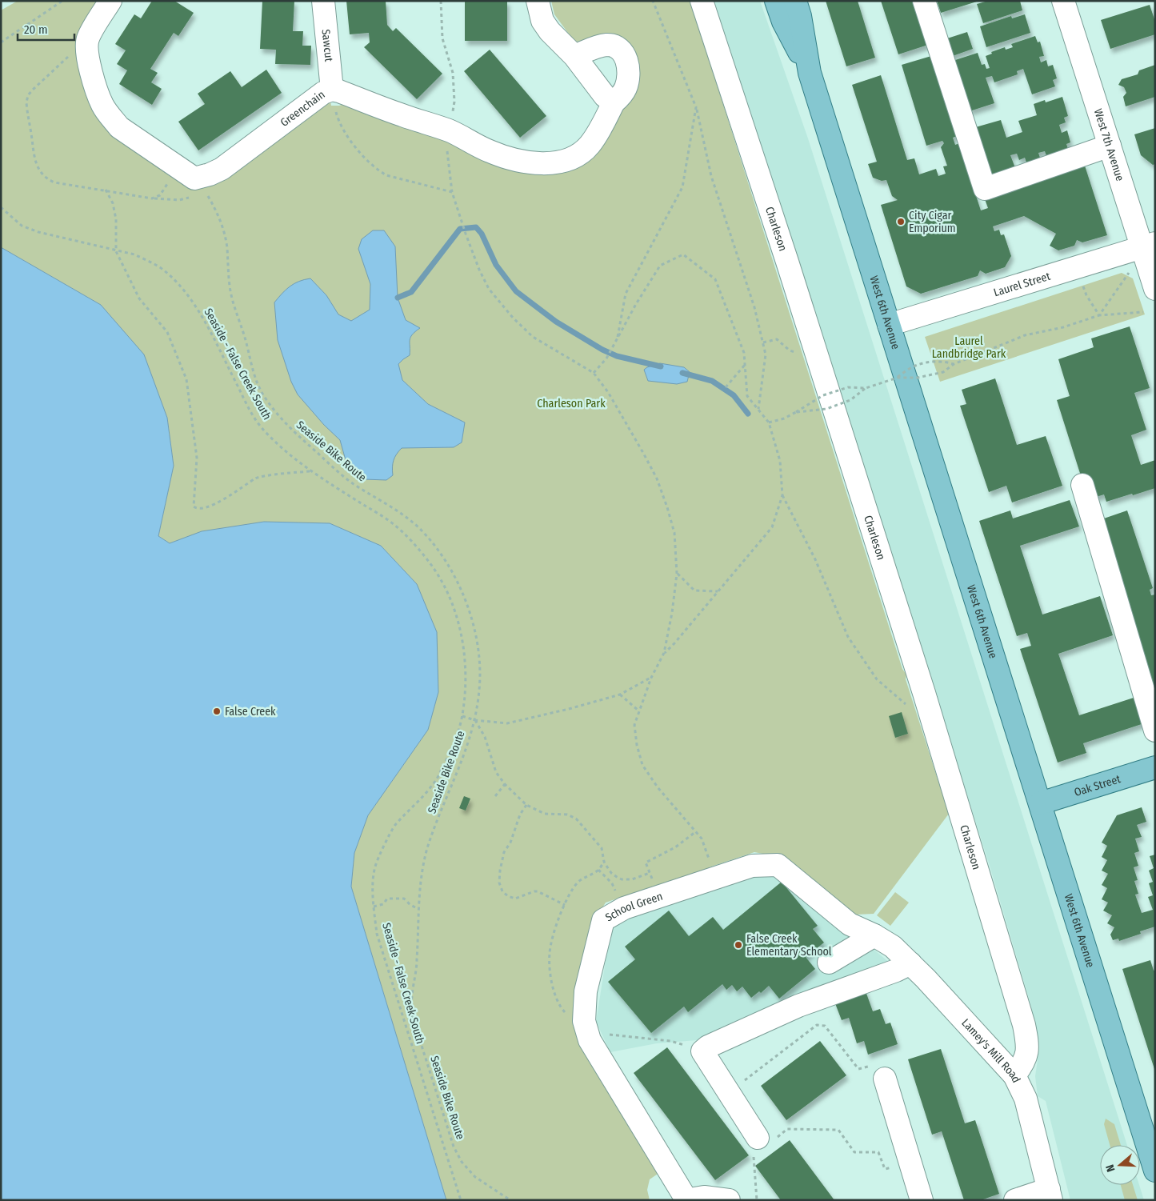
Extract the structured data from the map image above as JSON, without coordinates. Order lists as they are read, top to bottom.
{
  "streets": {
    "main road": ["West 6th Avenue", "Oak Street"],
    "street": [
      "Sawcut",
      "Greenchain",
      "West 7th Avenue",
      "Charleson",
      "Laurel Street",
      "School Green",
      "Lamey's Mill Road"
    ],
    "path": ["Seaside - False Creek South", "Seaside Bike Route"]
  },
  "crossings": [
    ["Sawcut", "Greenchain"],
    ["Greenchain", "Seaside Bike Route"],
    ["West 7th Avenue", "Laurel Street"],
    ["Charleson", "Lamey's Mill Road"],
    ["Laurel Street", "West 6th Avenue"],
    ["West 6th Avenue", "Oak Street"],
    ["School Green", "Lamey's Mill Road"]
  ],
  "parks": ["Laurel Landbridge Park", "Charleson Park"],
  "places": ["City Cigar Emporium", "False Creek", "False Creek Elementary School"],
  "scale_bar": "20 m",
  "north": "left"
}
